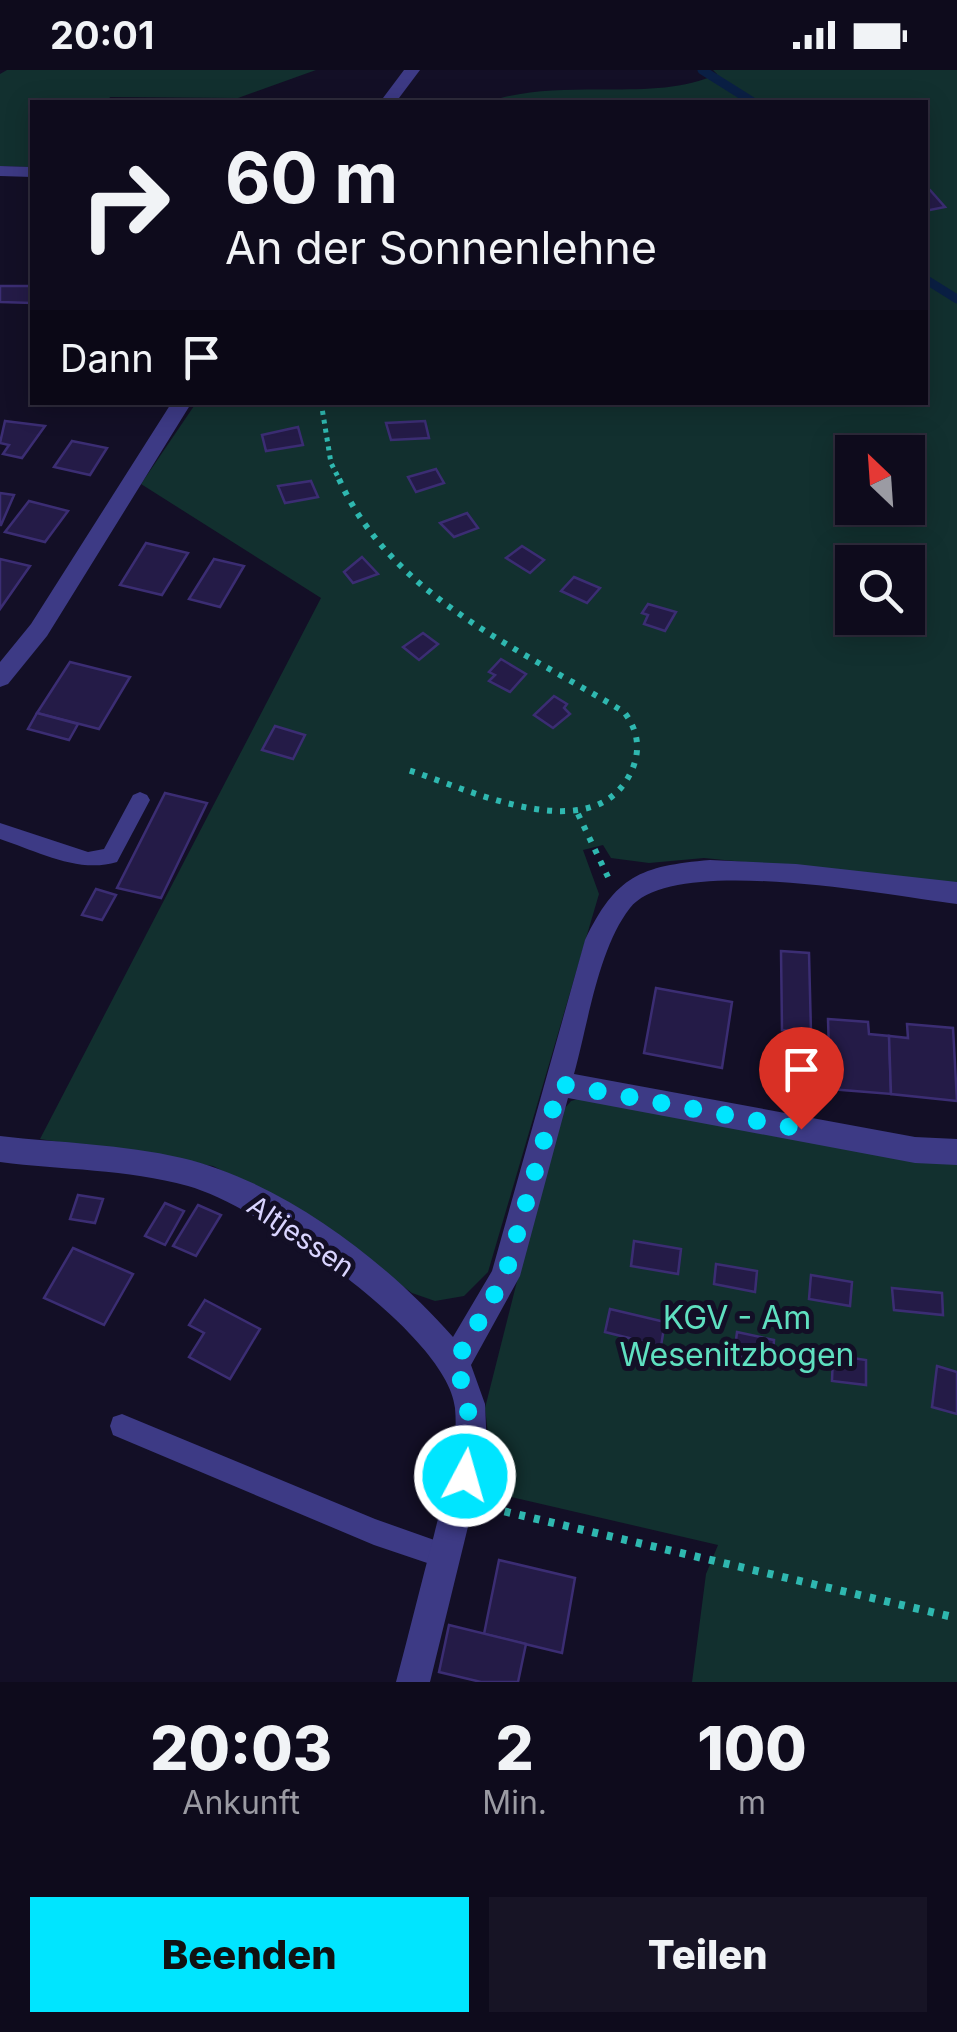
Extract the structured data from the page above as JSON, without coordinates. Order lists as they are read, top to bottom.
{
  "streets": {
    "street": ["Altjessen"]
  },
  "parks": ["KGV - Am Wesenitzbogen"],
  "north": "top left",
  "page": {
    "status": "20:01",
    "turn": ["60 m", "An der Sonnenlehne"],
    "then": "Dann",
    "eta": [
      "20:03",
      "Ankunft",
      "2",
      "Min.",
      "100",
      "m"
    ],
    "buttons": ["Beenden", "Teilen"]
  }
}
